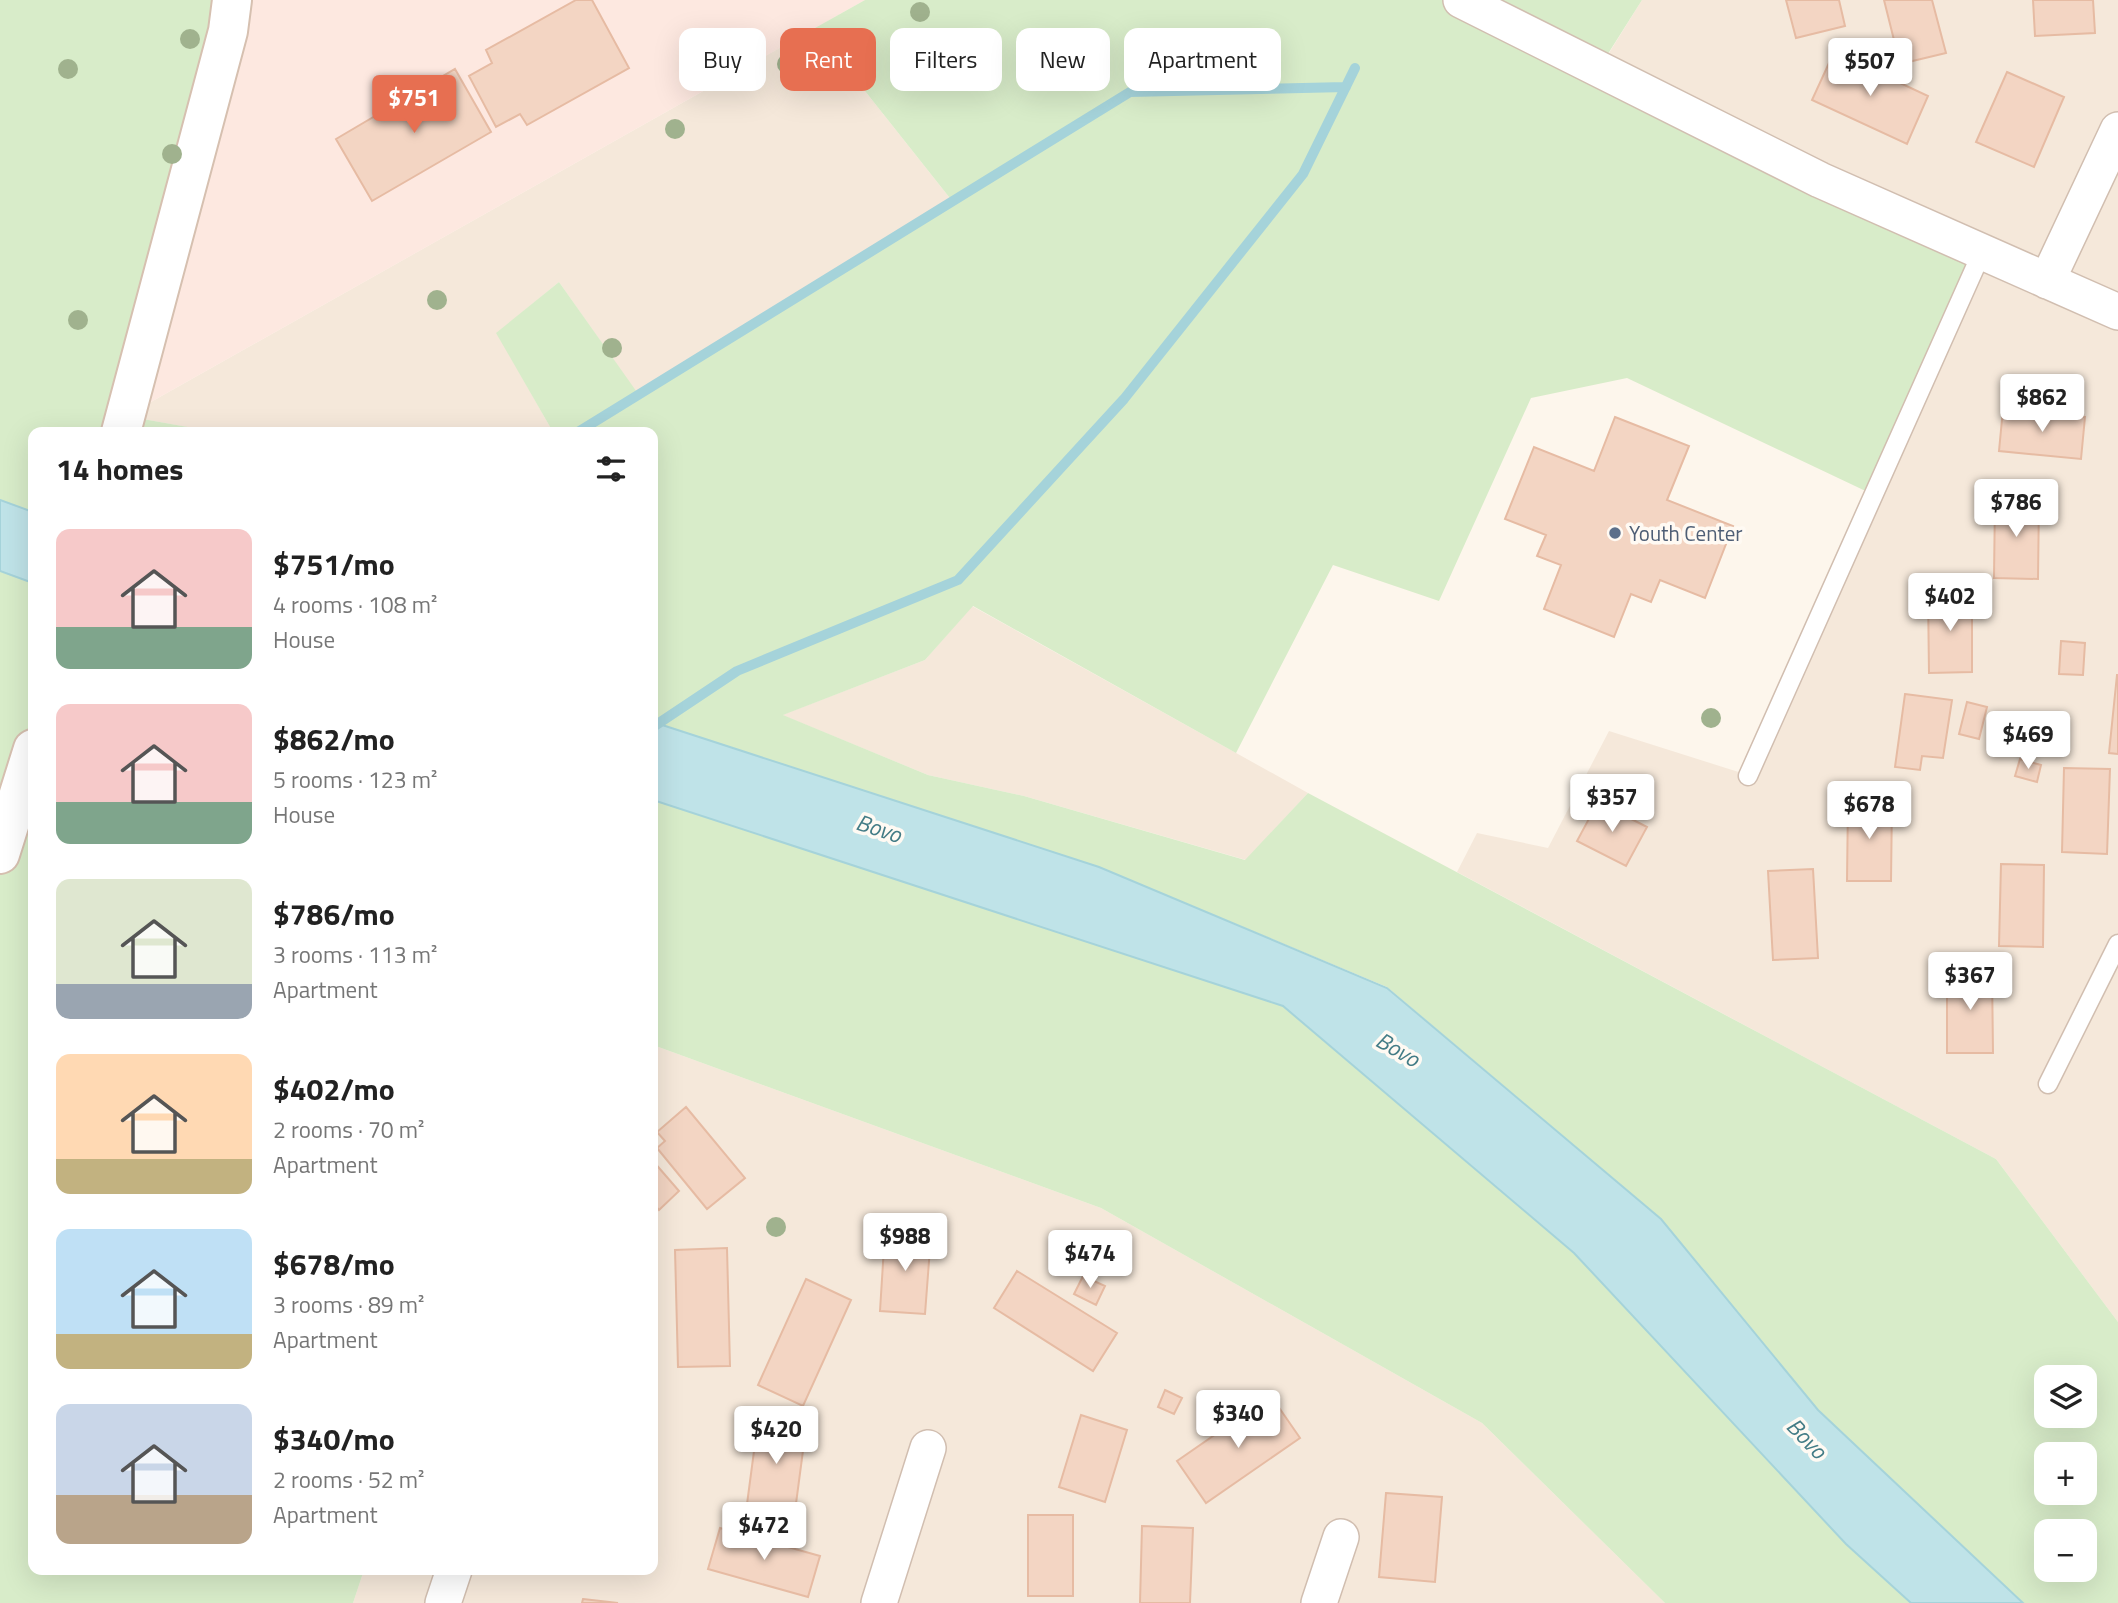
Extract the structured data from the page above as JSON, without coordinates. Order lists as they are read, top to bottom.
{
  "water": ["Bovo"],
  "places": ["Youth Center"],
  "page": {
    "chip": [
      "Buy",
      "Rent",
      "Filters",
      "New",
      "Apartment"
    ],
    "price": [
      "$507",
      "$751",
      "$862",
      "$786",
      "$402",
      "$469",
      "$357",
      "$678",
      "$367",
      "$988",
      "$474",
      "$340",
      "$420",
      "$472"
    ],
    "heading": "14 homes",
    "list": [
      {
        "name": "$751/mo",
        "note": "4 rooms · 108 m² · House"
      },
      {
        "name": "$862/mo",
        "note": "5 rooms · 123 m² · House"
      },
      {
        "name": "$786/mo",
        "note": "3 rooms · 113 m² · Apartment"
      },
      {
        "name": "$402/mo",
        "note": "2 rooms · 70 m² · Apartment"
      },
      {
        "name": "$678/mo",
        "note": "3 rooms · 89 m² · Apartment"
      },
      {
        "name": "$340/mo",
        "note": "2 rooms · 52 m² · Apartment"
      }
    ],
    "map_buttons": ["+", "−"]
  }
}
